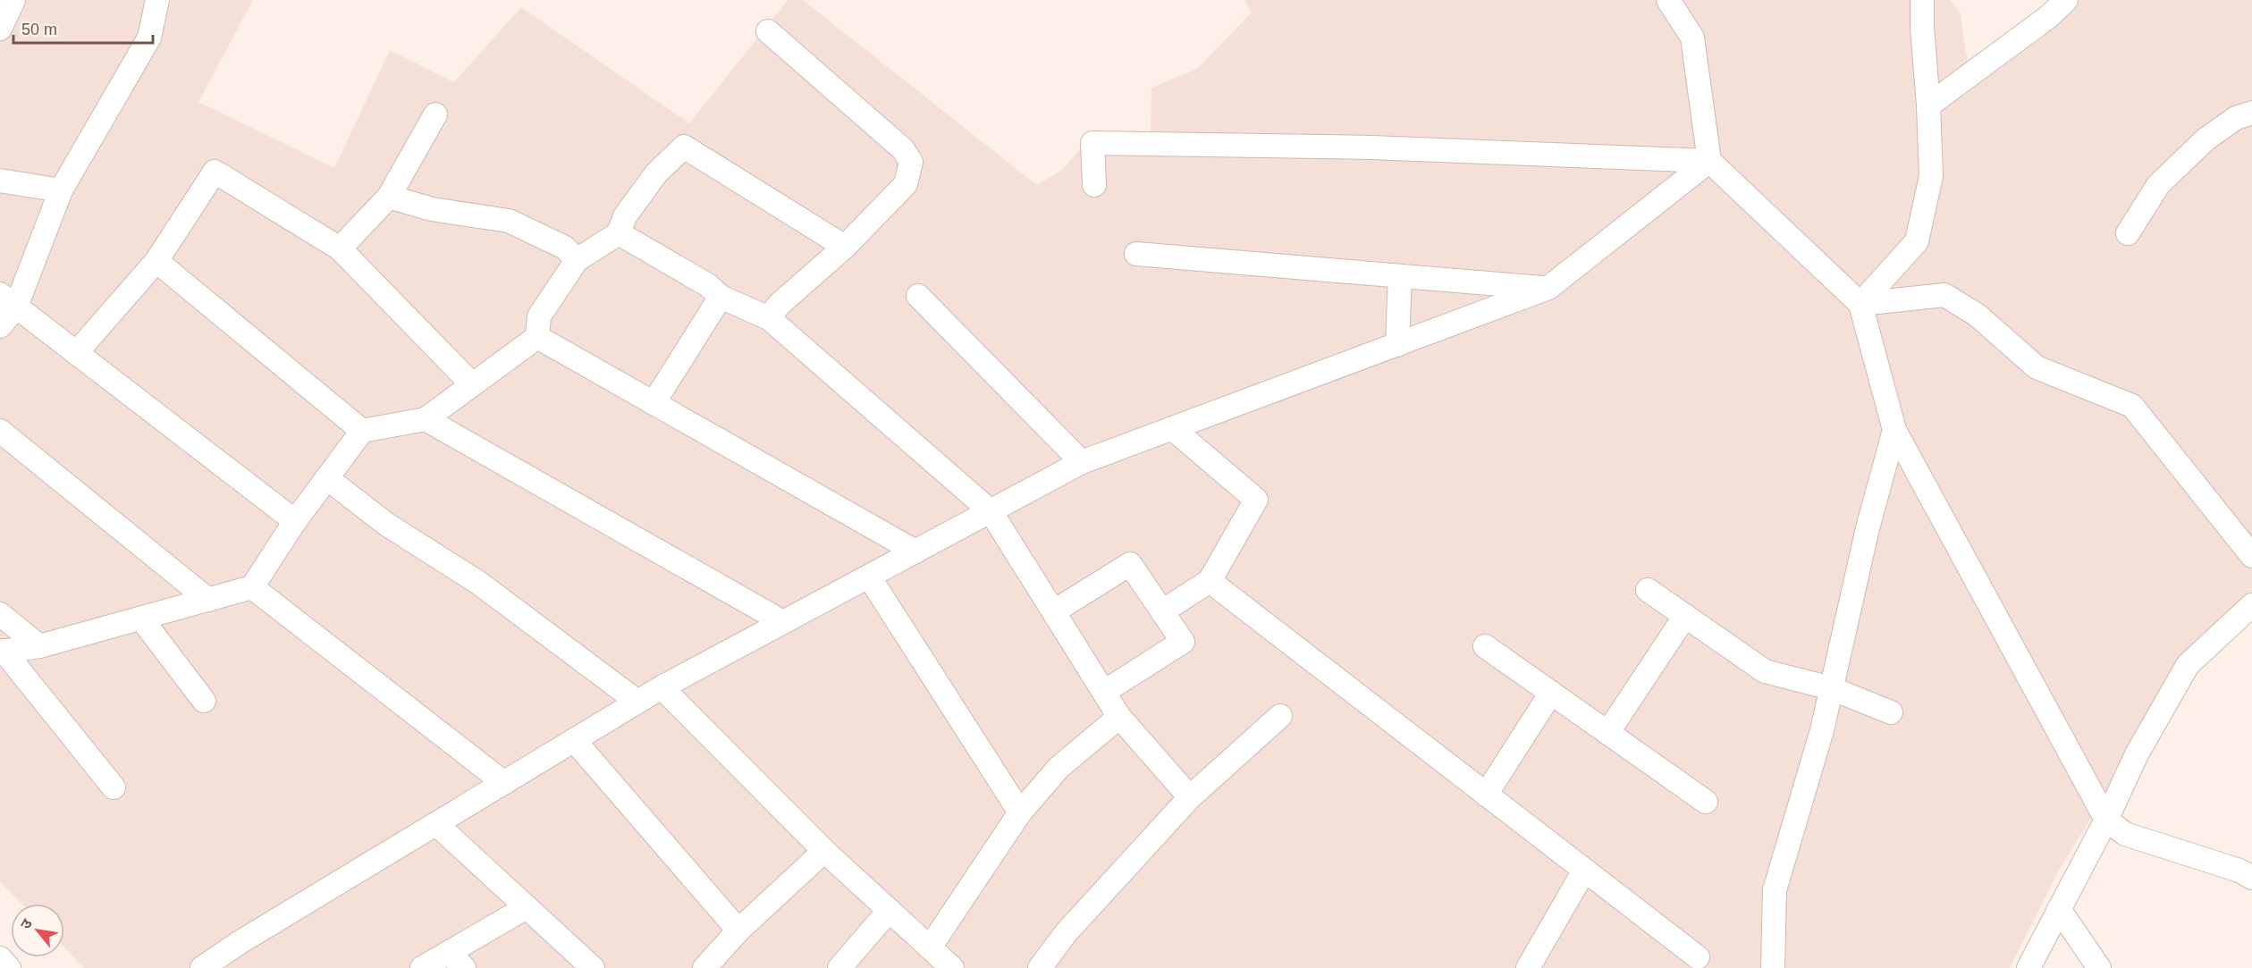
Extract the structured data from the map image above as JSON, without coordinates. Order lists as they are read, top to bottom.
{
  "scale_bar": "50 m",
  "north": "top left"
}
